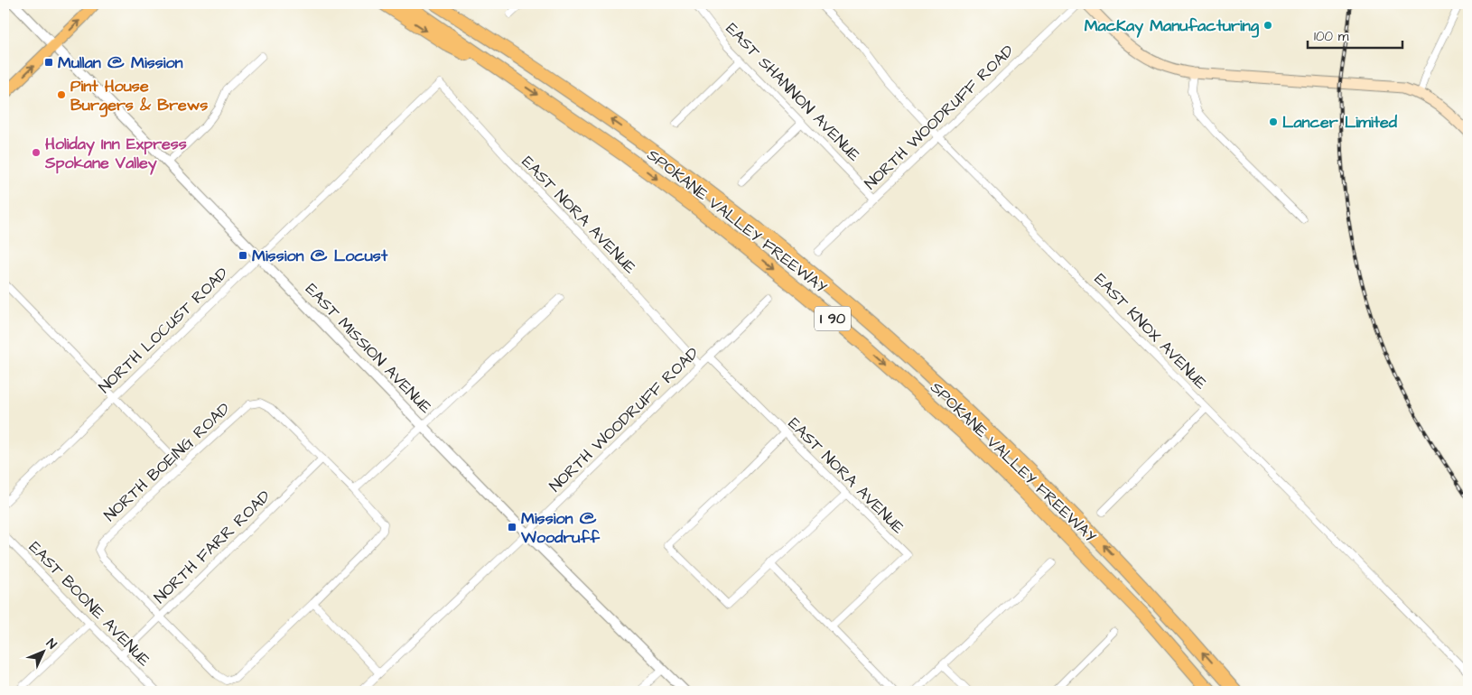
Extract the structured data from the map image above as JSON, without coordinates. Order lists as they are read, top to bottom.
{
  "streets": {
    "highway": ["SPOKANE VALLEY FREEWAY", "I 90"],
    "street": [
      "EAST SHANNON AVENUE",
      "NORTH WOODRUFF ROAD",
      "EAST NORA AVENUE",
      "NORTH LOCUST ROAD",
      "EAST KNOX AVENUE",
      "EAST MISSION AVENUE",
      "NORTH BOEING ROAD",
      "NORTH FARR ROAD",
      "EAST BOONE AVENUE"
    ]
  },
  "crossings": [
    ["EAST SHANNON AVENUE", "NORTH WOODRUFF ROAD"],
    ["NORTH WOODRUFF ROAD", "EAST NORA AVENUE"],
    ["NORTH WOODRUFF ROAD", "EAST KNOX AVENUE"],
    ["NORTH WOODRUFF ROAD", "EAST MISSION AVENUE"],
    ["EAST NORA AVENUE", "NORTH LOCUST ROAD"],
    ["NORTH LOCUST ROAD", "EAST MISSION AVENUE"],
    ["NORTH BOEING ROAD", "NORTH FARR ROAD"],
    ["NORTH FARR ROAD", "EAST BOONE AVENUE"]
  ],
  "places": {
    "other": [
      "MacKay Manufacturing",
      "Pint House Burgers & Brews",
      "Lancer Limited",
      "Holiday Inn Express Spokane Valley"
    ],
    "transit": ["Mullan @ Mission", "Mission @ Locust", "Mission @ Woodruff"]
  },
  "scale_bar": "100 m",
  "north": "top right"
}
